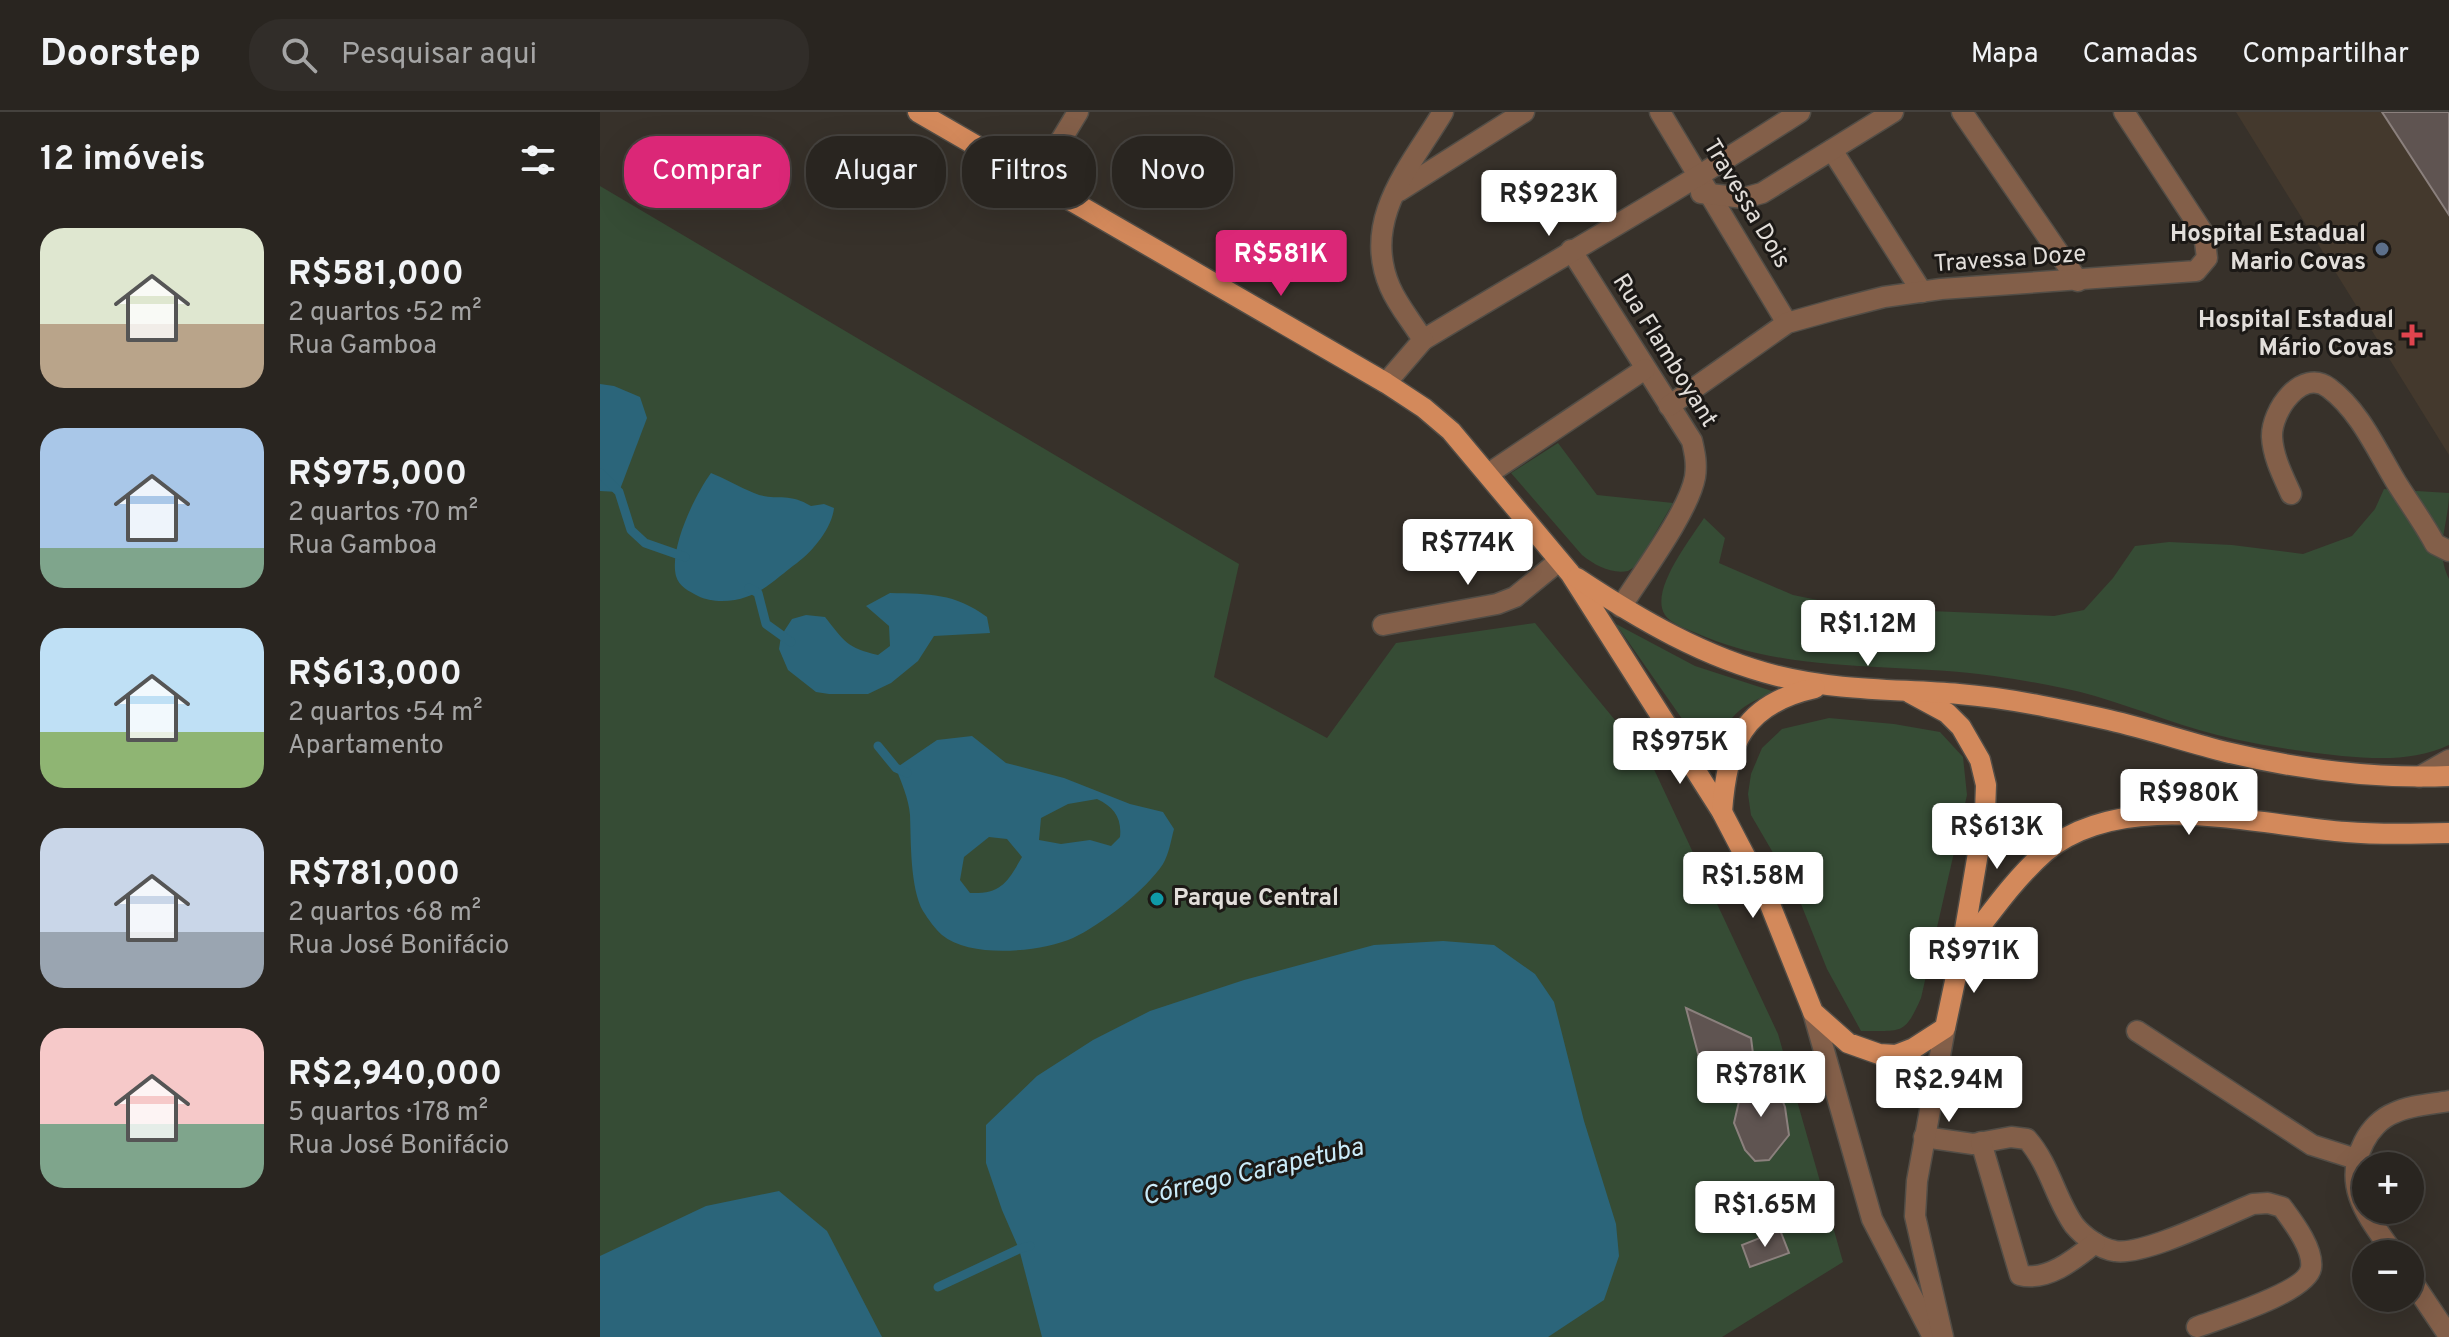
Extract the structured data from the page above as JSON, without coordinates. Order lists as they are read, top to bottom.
{
  "streets": {
    "street": ["Travessa Dois", "Travessa Doze", "Rua Flamboyant"]
  },
  "crossings": [
    ["Travessa Dois", "Travessa Doze"],
    ["Travessa Doze", "Rua Flamboyant"]
  ],
  "water": ["Córrego Carapetuba"],
  "places": {
    "other": ["Hospital Estadual Mario Covas", "Parque Central"],
    "health": ["Hospital Estadual Mário Covas"]
  },
  "page": {
    "header": "Doorstep",
    "search": "Pesquisar aqui",
    "nav": ["Mapa", "Camadas", "Compartilhar"],
    "heading": "12 imóveis",
    "chip": [
      "Comprar",
      "Alugar",
      "Filtros",
      "Novo"
    ],
    "price": [
      "R$923K",
      "R$581K",
      "R$774K",
      "R$1.12M",
      "R$975K",
      "R$980K",
      "R$613K",
      "R$1.58M",
      "R$971K",
      "R$781K",
      "R$2.94M",
      "R$1.65M"
    ],
    "list": [
      {
        "name": "R$581,000",
        "note": "2 quartos · 52 m² · Rua Gamboa"
      },
      {
        "name": "R$975,000",
        "note": "2 quartos · 70 m² · Rua Gamboa"
      },
      {
        "name": "R$613,000",
        "note": "2 quartos · 54 m² · Apartamento"
      },
      {
        "name": "R$781,000",
        "note": "2 quartos · 68 m² · Rua José Bonifácio"
      },
      {
        "name": "R$2,940,000",
        "note": "5 quartos · 178 m² · Rua José Bonifácio"
      }
    ],
    "map_buttons": ["+", "−"]
  }
}
